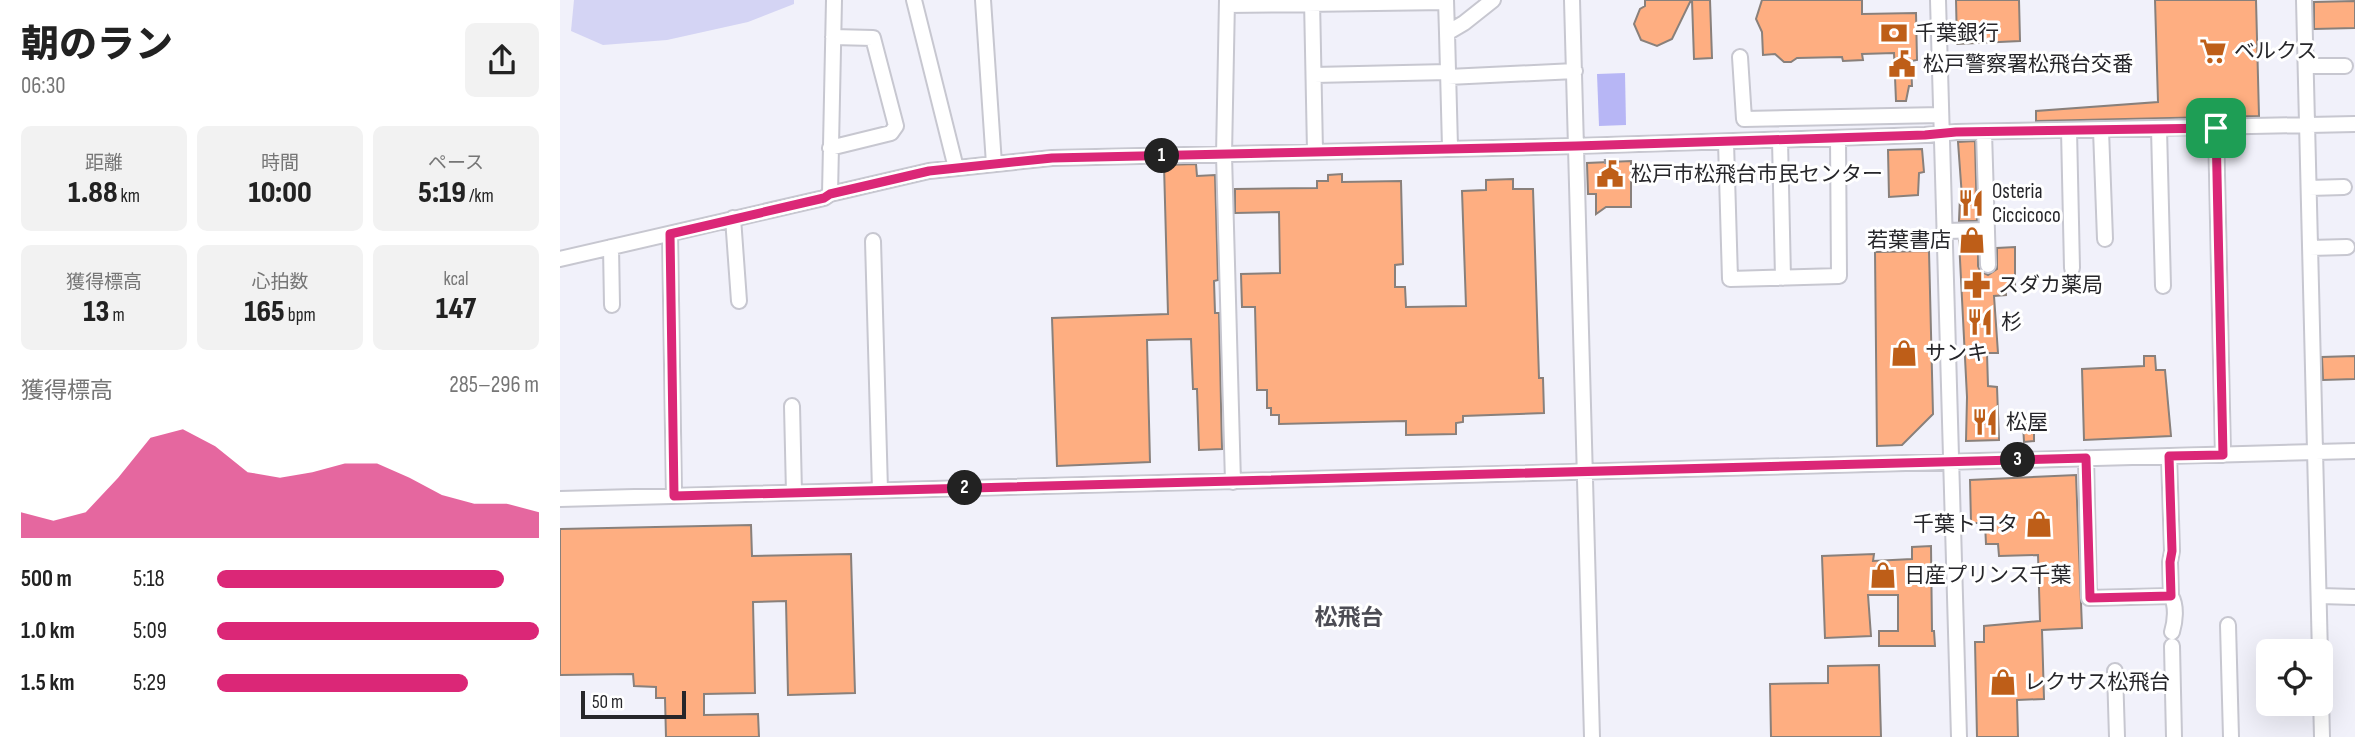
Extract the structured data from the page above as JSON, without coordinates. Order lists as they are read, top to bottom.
{
  "districts": ["松飛台"],
  "places": {
    "bank": ["千葉銀行"],
    "supermarket": ["ベルクス"],
    "public building": ["松戸警察署松飛台交番", "松戸市松飛台市民センター"],
    "restaurant": ["Osteria Ciccicoco", "杉", "松屋"],
    "shop": [
      "若葉書店",
      "サンキ",
      "千葉トヨタ",
      "日産プリンス千葉",
      "レクサス松飛台"
    ],
    "pharmacy": ["スダカ薬局"]
  },
  "scale_bar": "50 m",
  "page": {
    "heading": ["朝のラン", "06:30"],
    "stats": [
      ["距離", "1.88 km"],
      ["時間", "10:00"],
      ["ペース", "5:19 /km"],
      ["獲得標高", "13 m"],
      ["心拍数", "165 bpm"],
      ["kcal", "147"]
    ],
    "pins": ["1", "3", "2"],
    "chart": ["獲得標高", "285–296 m"],
    "list": [
      {
        "name": "500 m",
        "note": "5:18"
      },
      {
        "name": "1.0 km",
        "note": "5:09"
      },
      {
        "name": "1.5 km",
        "note": "5:29"
      }
    ],
    "scale": "50 m"
  }
}
